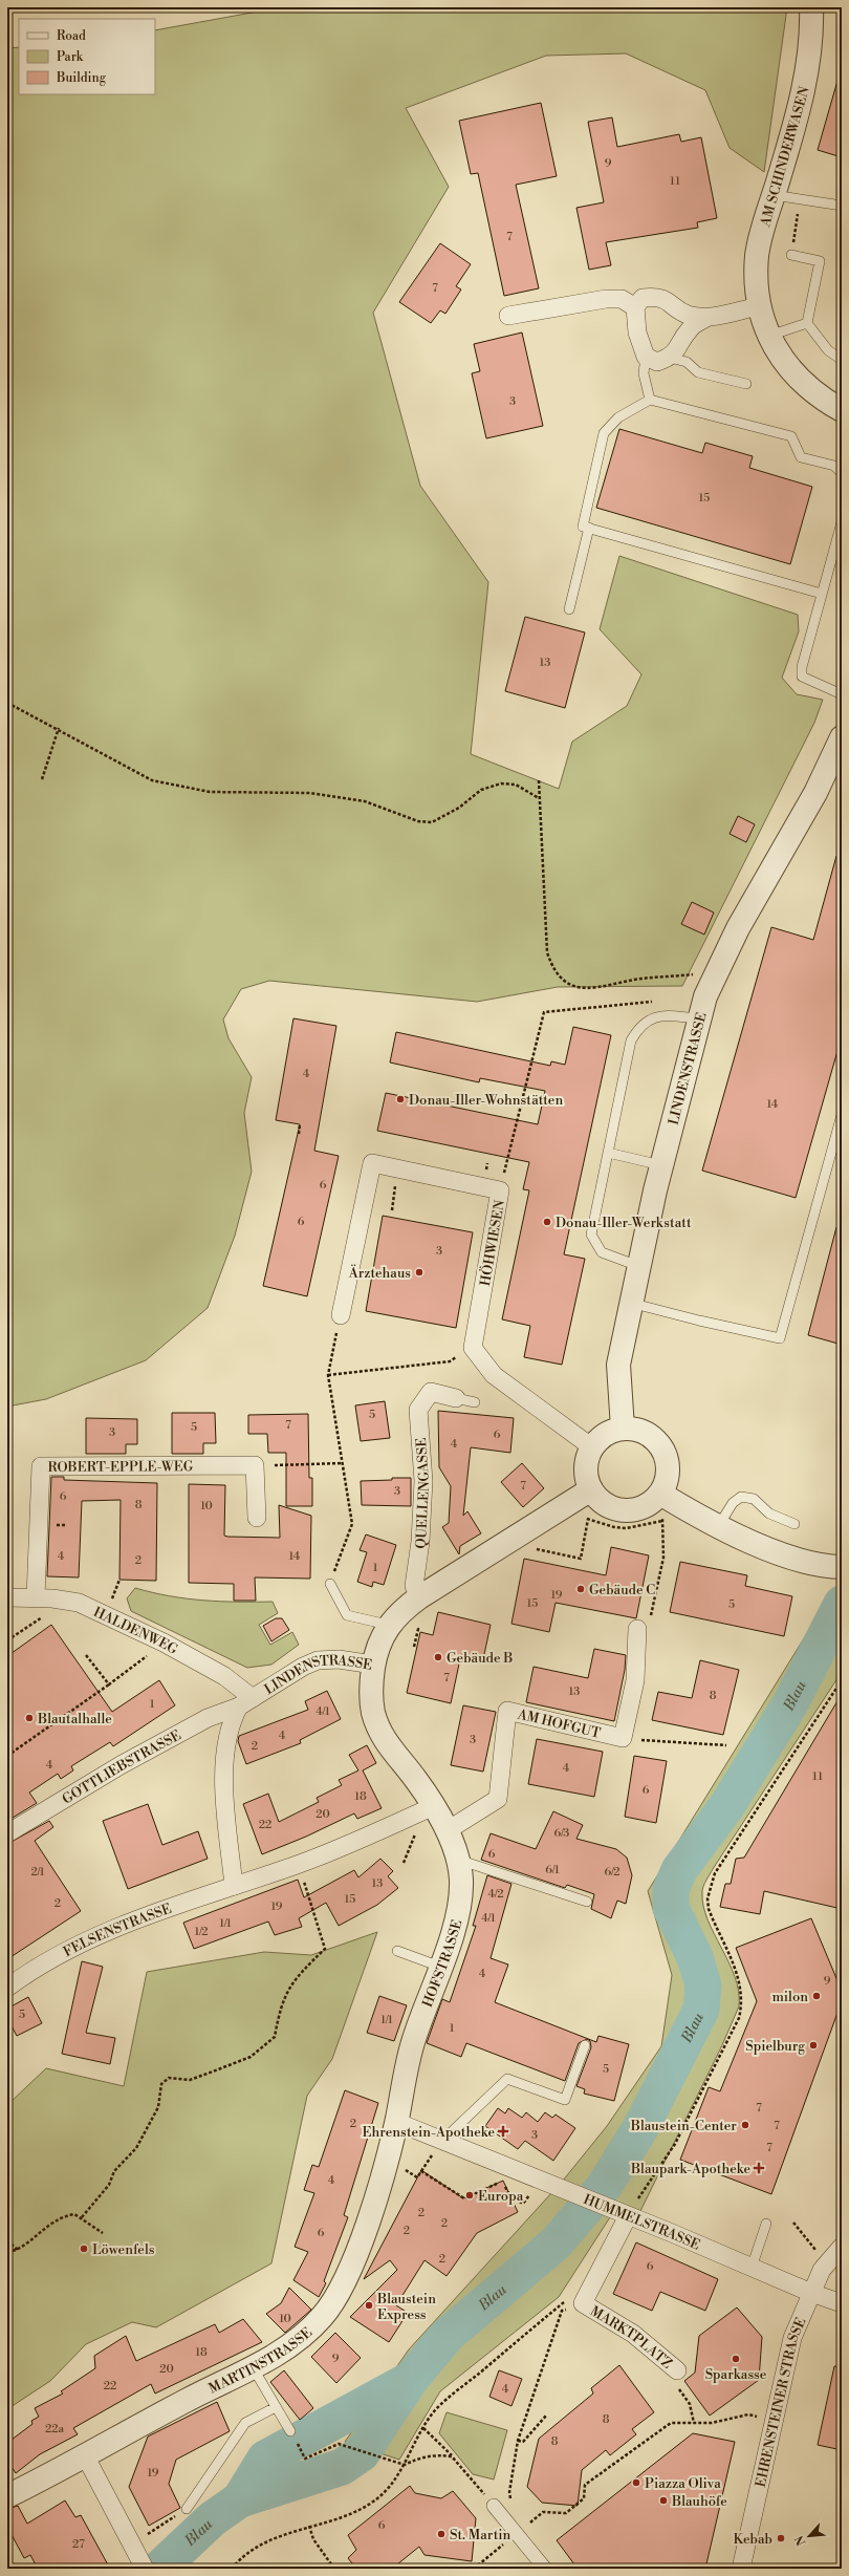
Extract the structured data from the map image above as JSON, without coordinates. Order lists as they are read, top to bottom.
{
  "streets": {
    "street": [
      "AM SCHINDERWASEN",
      "LINDENSTRASSE",
      "HÖHWIESEN",
      "ROBERT-EPPLE-WEG",
      "QUELLENGASSE",
      "HALDENWEG",
      "AM HOFGUT",
      "GOTTLIEBSTRASSE",
      "FELSENSTRASSE",
      "HOFSTRASSE",
      "HUMMELSTRASSE",
      "MARKTPLATZ",
      "MARTINSTRASSE",
      "EHRENSTEINER STRASSE"
    ]
  },
  "crossings": [
    ["LINDENSTRASSE", "QUELLENGASSE"],
    ["LINDENSTRASSE", "HALDENWEG"],
    ["LINDENSTRASSE", "GOTTLIEBSTRASSE"],
    ["LINDENSTRASSE", "HOFSTRASSE"],
    ["ROBERT-EPPLE-WEG", "HALDENWEG"],
    ["HALDENWEG", "GOTTLIEBSTRASSE"],
    ["AM HOFGUT", "HOFSTRASSE"],
    ["HOFSTRASSE", "HUMMELSTRASSE"],
    ["HOFSTRASSE", "MARTINSTRASSE"],
    ["HUMMELSTRASSE", "MARKTPLATZ"],
    ["HUMMELSTRASSE", "MARTINSTRASSE"],
    ["HUMMELSTRASSE", "EHRENSTEINER STRASSE"]
  ],
  "water": ["Blau"],
  "places": {
    "other": [
      "Donau-Iller-Wohnstätten",
      "Donau-Iller-Werkstatt",
      "Ärztehaus",
      "Gebäude C",
      "Gebäude B",
      "Blautalhalle",
      "milon",
      "Spielburg",
      "Blaustein-Center",
      "Europa",
      "Löwenfels",
      "Blaustein Express",
      "Sparkasse",
      "Piazza Oliva",
      "Blauhöfe",
      "St. Martin",
      "Kebab"
    ],
    "health": ["Ehrenstein-Apotheke", "Blaupark-Apotheke"]
  },
  "house_numbers": [
    "9",
    "11",
    "7",
    "7",
    "3",
    "15",
    "13",
    "4",
    "14",
    "6",
    "6",
    "3",
    "5",
    "7",
    "5",
    "3",
    "6",
    "4",
    "7",
    "3",
    "6",
    "8",
    "10",
    "4",
    "14",
    "2",
    "1",
    "19",
    "15",
    "5",
    "7",
    "13",
    "8",
    "1",
    "4/1",
    "4",
    "3",
    "2",
    "4",
    "4",
    "11",
    "6",
    "18",
    "20",
    "22",
    "6/3",
    "6",
    "6/1",
    "2/1",
    "6/2",
    "13",
    "4/2",
    "15",
    "2",
    "19",
    "4/1",
    "1/1",
    "1/2",
    "4",
    "9",
    "5",
    "1/1",
    "1",
    "5",
    "7",
    "2",
    "7",
    "3",
    "7",
    "4",
    "2",
    "2",
    "2",
    "6",
    "2",
    "6",
    "10",
    "18",
    "9",
    "20",
    "22",
    "4",
    "8",
    "22a",
    "8",
    "19",
    "6",
    "27"
  ],
  "legend": ["Road", "Park", "Building"],
  "north": "bottom left"
}
